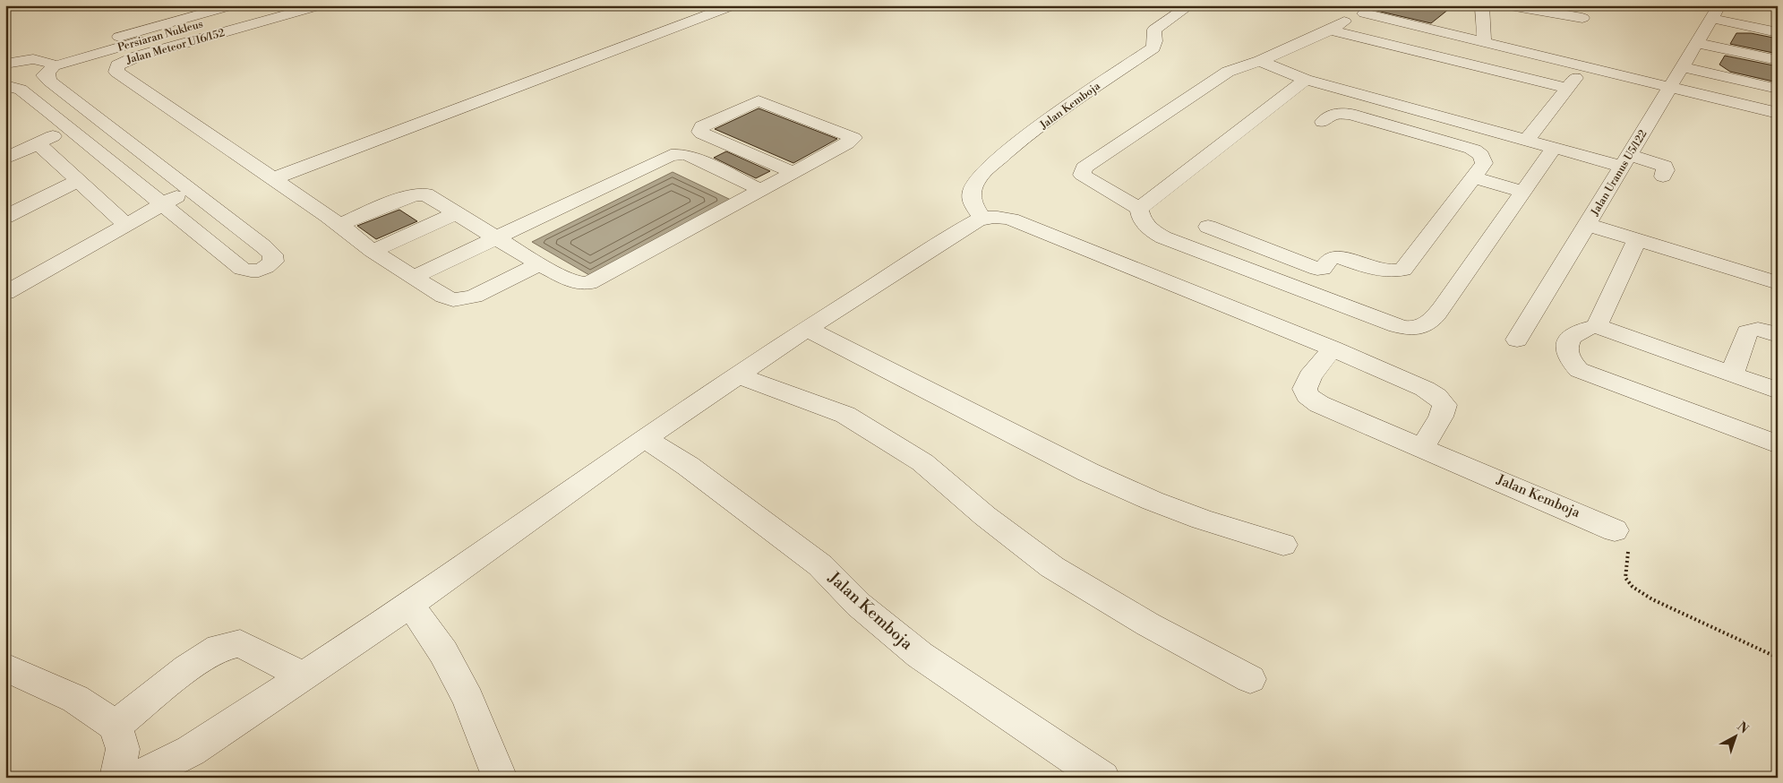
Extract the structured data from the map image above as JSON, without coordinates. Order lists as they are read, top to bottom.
{
  "streets": {
    "street": [
      "Persiaran Nukleus",
      "Jalan Meteor U16/152",
      "Jalan Kemboja",
      "Jalan Uranus U5/122"
    ]
  },
  "north": "top right"
}
